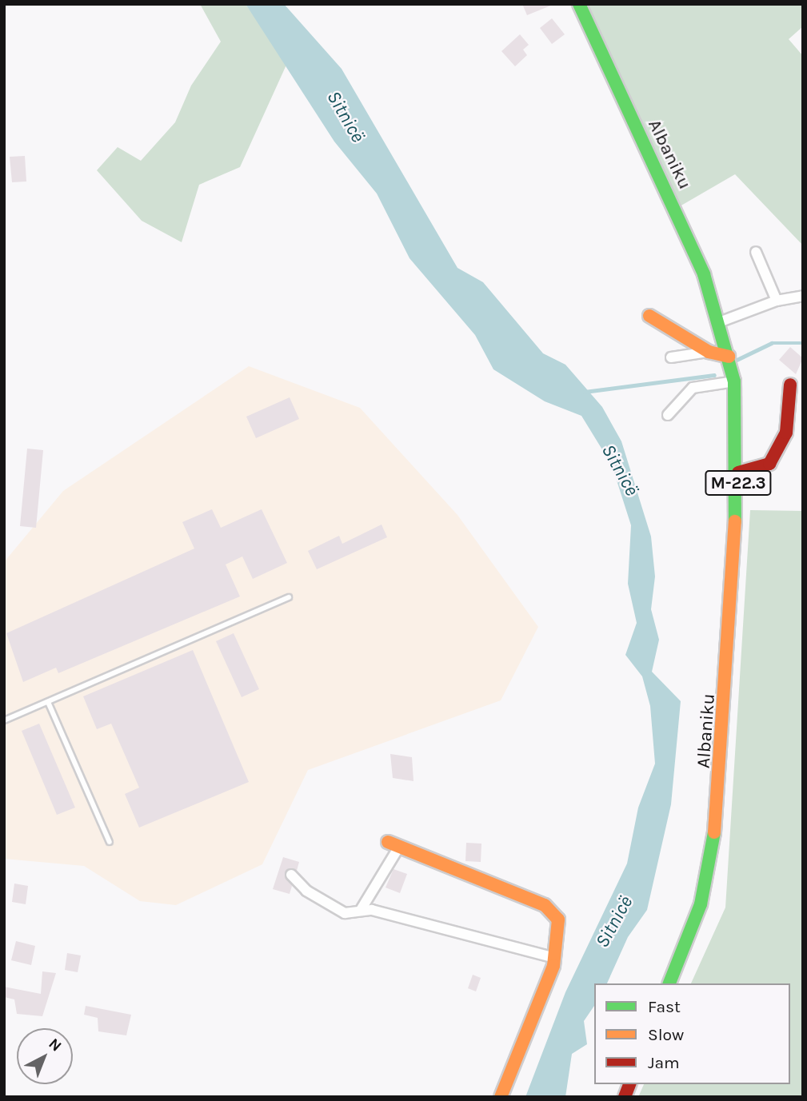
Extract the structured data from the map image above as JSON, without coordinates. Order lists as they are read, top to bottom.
{
  "streets": {
    "main road": ["Albaniku", "M-22.3"]
  },
  "water": ["Sitnicë"],
  "legend": ["Fast", "Slow", "Jam"],
  "north": "top right"
}
